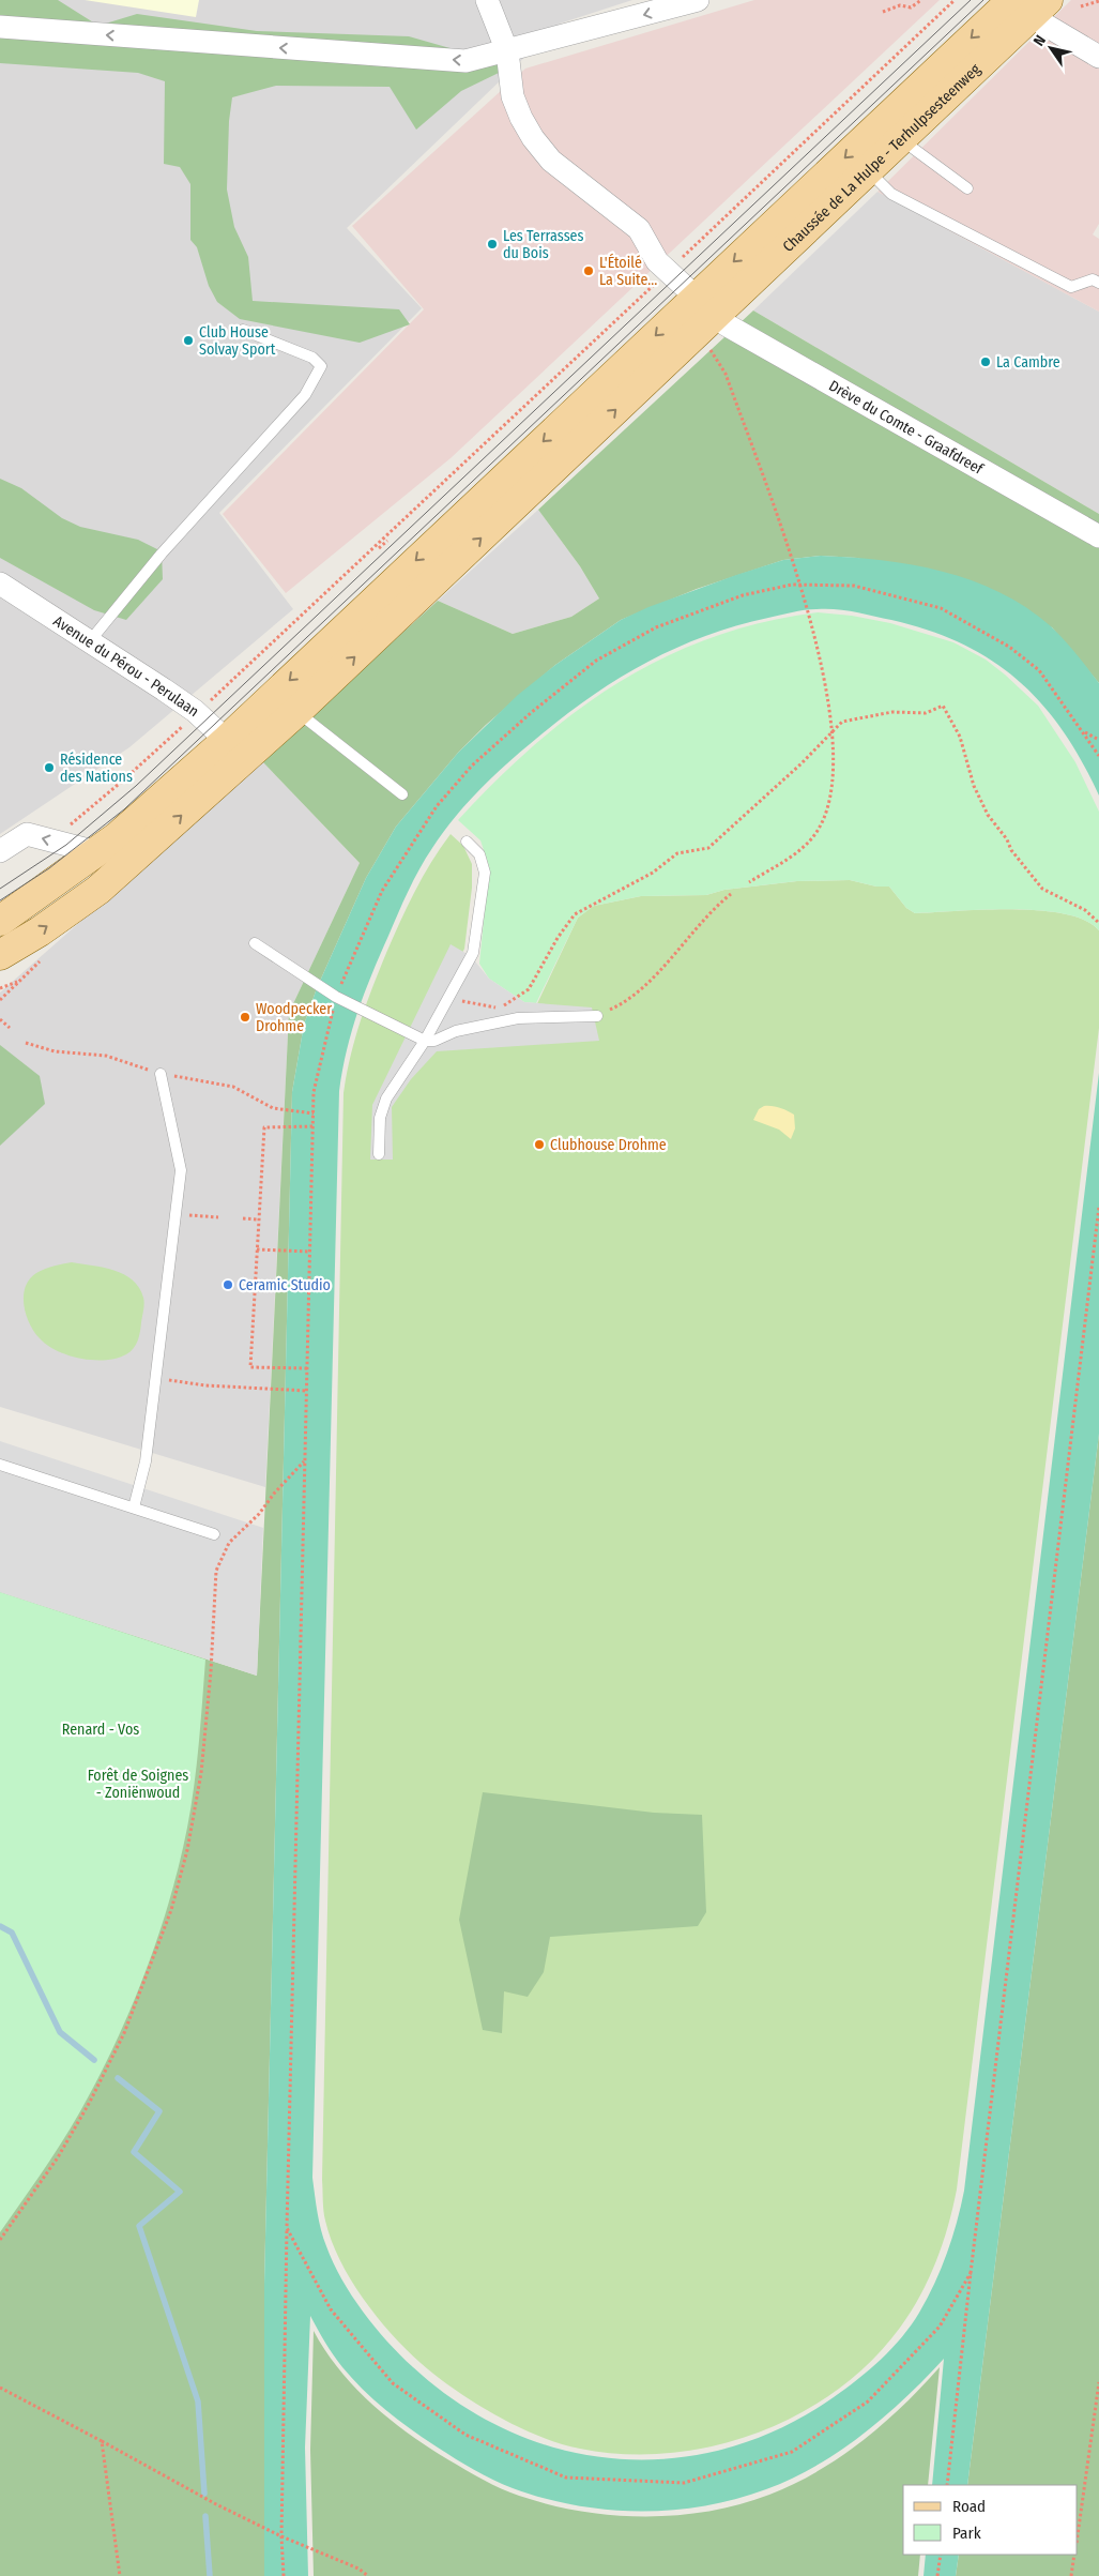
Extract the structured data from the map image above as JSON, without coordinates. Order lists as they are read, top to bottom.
{
  "streets": {
    "main road": ["Chaussée de La Hulpe - Terhulpsesteenweg"],
    "street": ["Drève du Comte - Graafdreef", "Avenue du Pérou - Perulaan"]
  },
  "crossings": [
    ["Chaussée de La Hulpe - Terhulpsesteenweg", "Drève du Comte - Graafdreef"]
  ],
  "parks": ["Renard - Vos", "Forêt de Soignes - Zoniënwoud"],
  "places": [
    "Les Terrasses du Bois",
    "L'Étoilé La Suite...",
    "Club House Solvay Sport",
    "La Cambre",
    "Résidence des Nations",
    "Woodpecker Drohme",
    "Clubhouse Drohme",
    "Ceramic Studio"
  ],
  "legend": ["Road", "Park"],
  "north": "top left"
}
